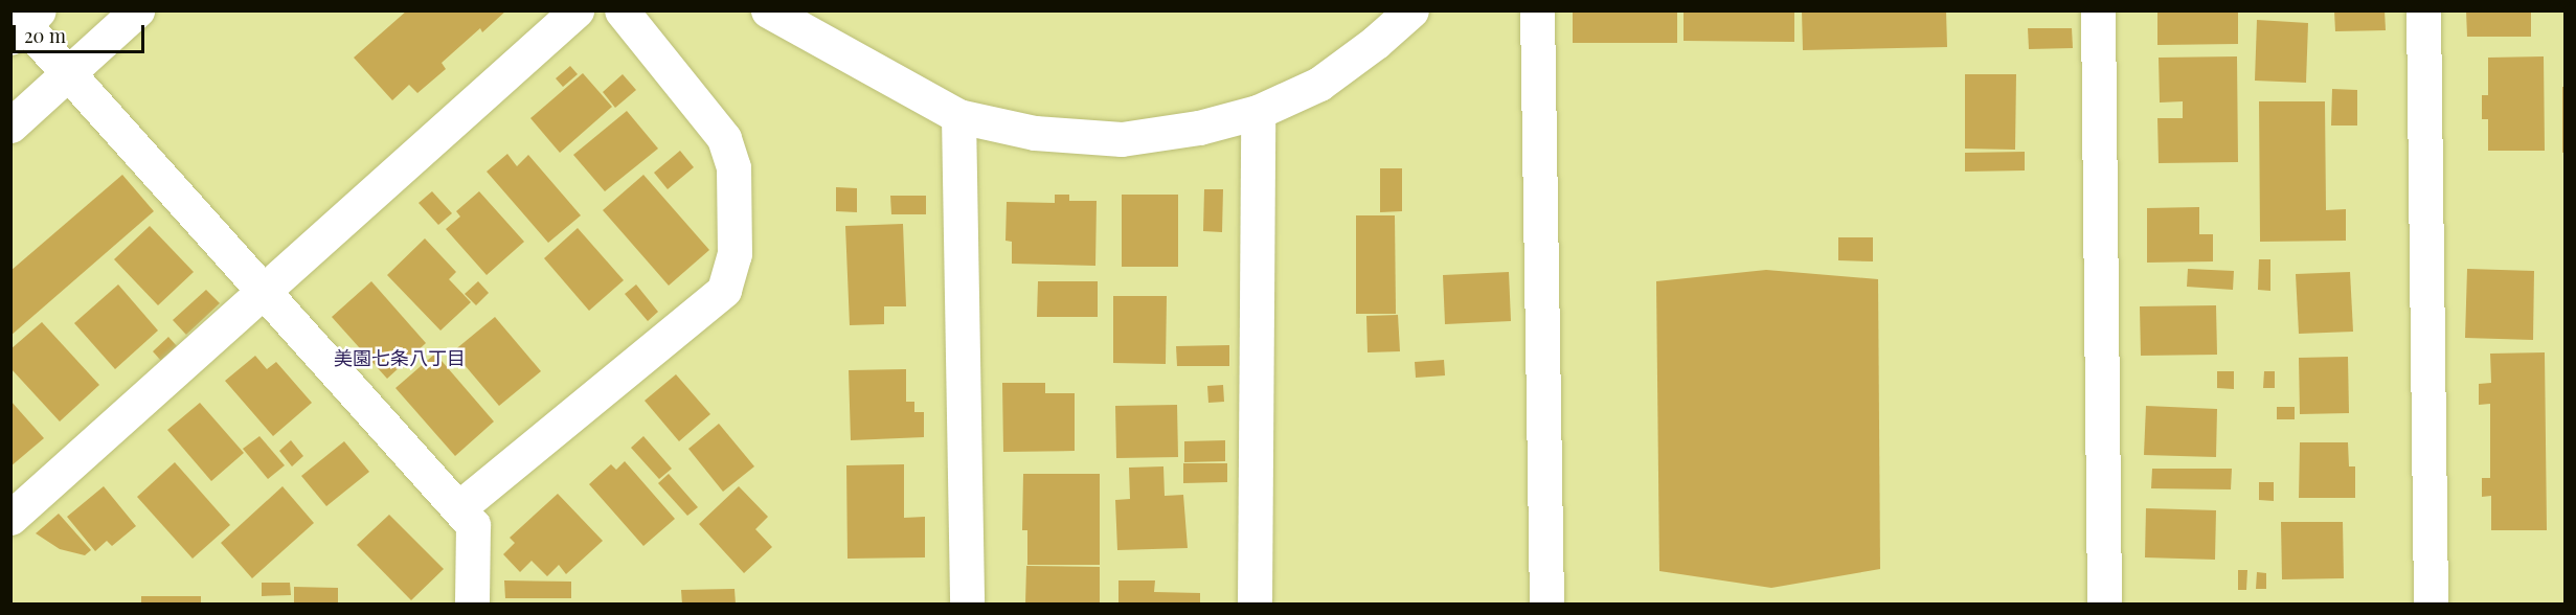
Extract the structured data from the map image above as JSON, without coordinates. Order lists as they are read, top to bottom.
{
  "districts": ["美園七条八丁目"],
  "scale_bar": "20 m"
}
